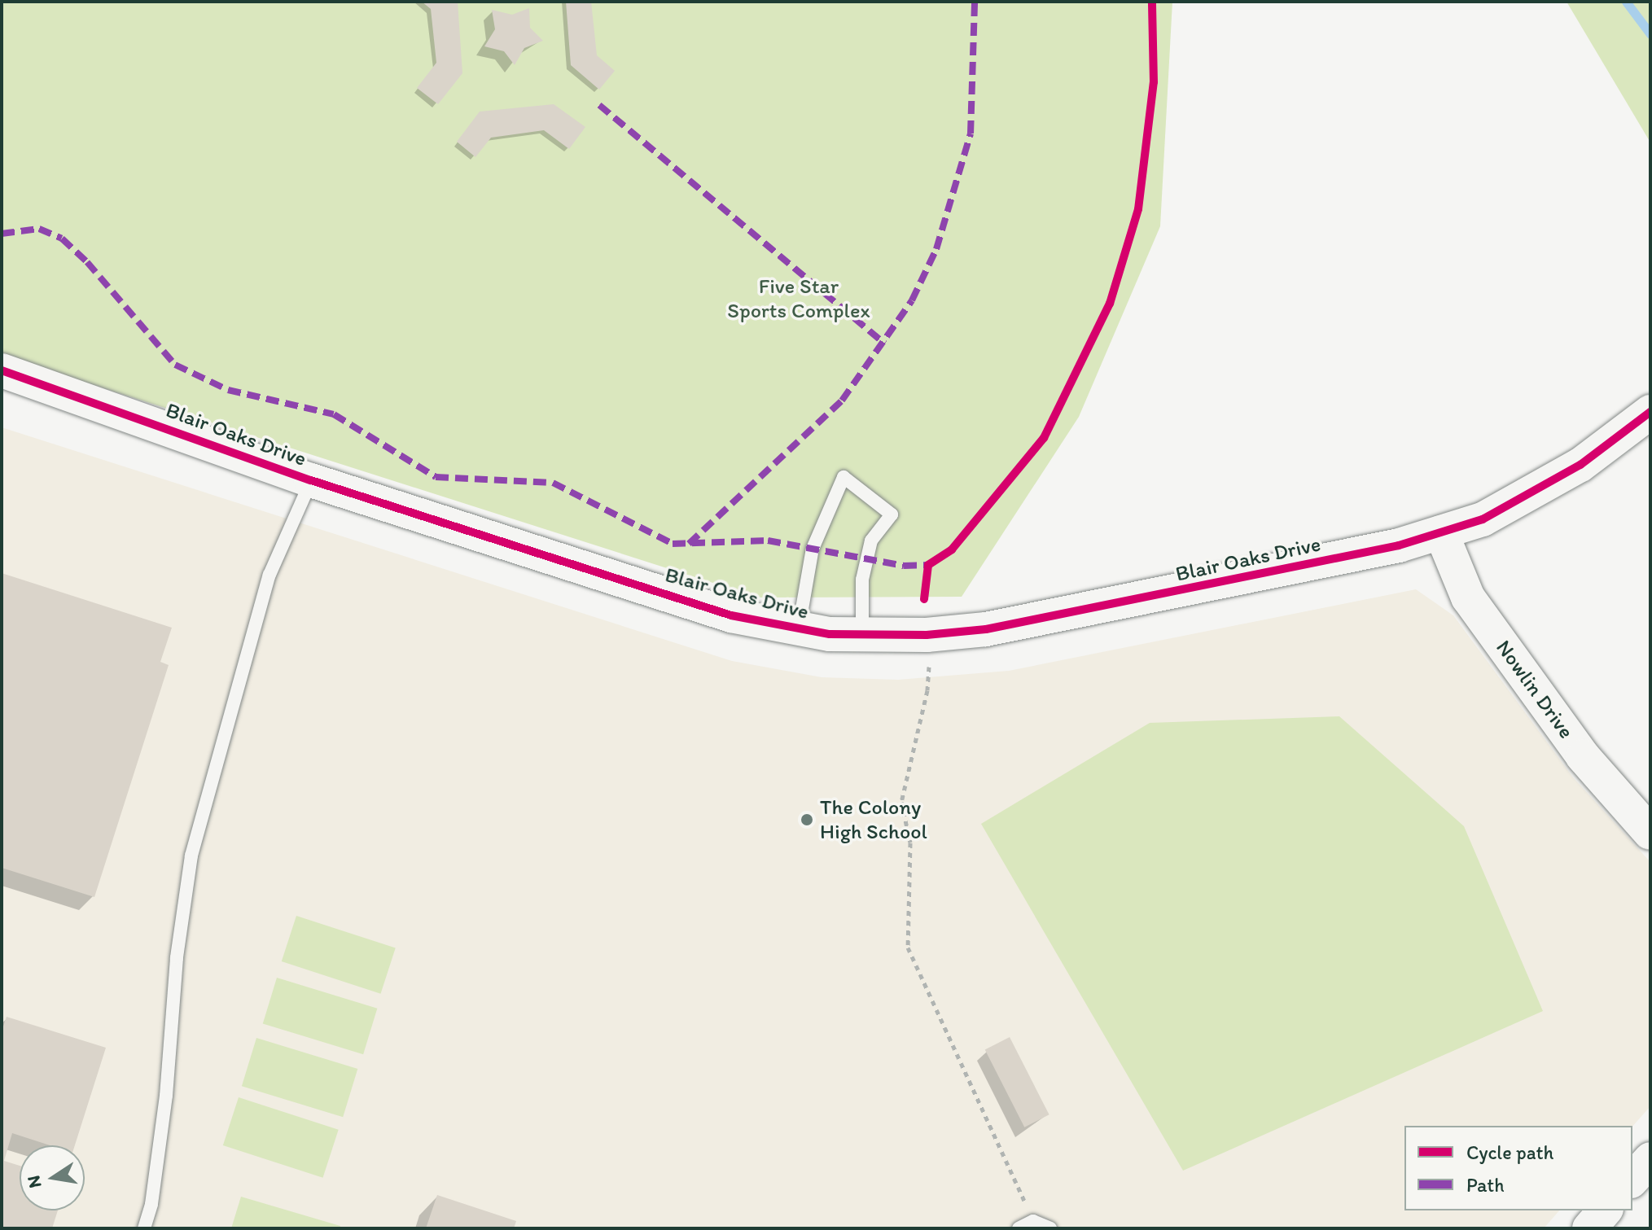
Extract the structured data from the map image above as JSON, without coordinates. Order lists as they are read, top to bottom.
{
  "streets": {
    "street": ["Blair Oaks Drive", "Nowlin Drive"]
  },
  "crossings": [
    ["Blair Oaks Drive", "Nowlin Drive"]
  ],
  "parks": ["Five Star Sports Complex"],
  "places": ["The Colony High School"],
  "legend": ["Cycle path", "Path"],
  "north": "left"
}
